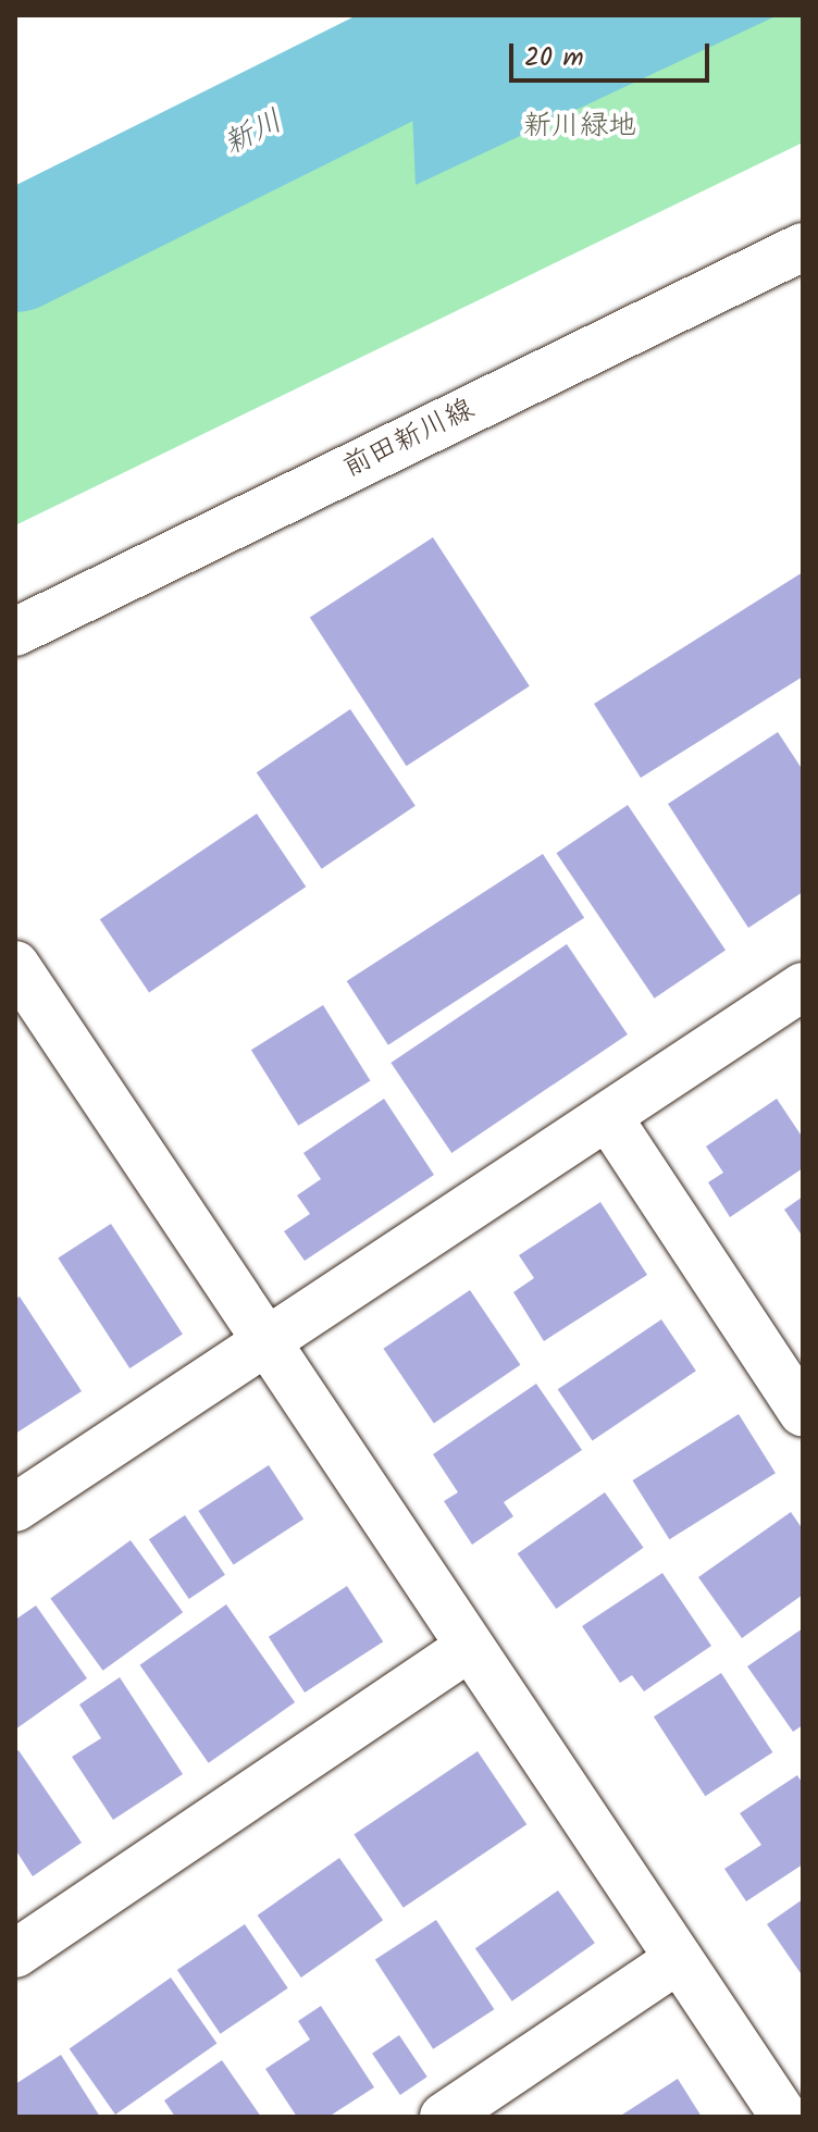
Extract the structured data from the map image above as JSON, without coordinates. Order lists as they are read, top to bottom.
{
  "streets": {
    "street": ["前田新川線"]
  },
  "water": ["新川"],
  "parks": ["新川緑地"],
  "scale_bar": "20 m"
}
